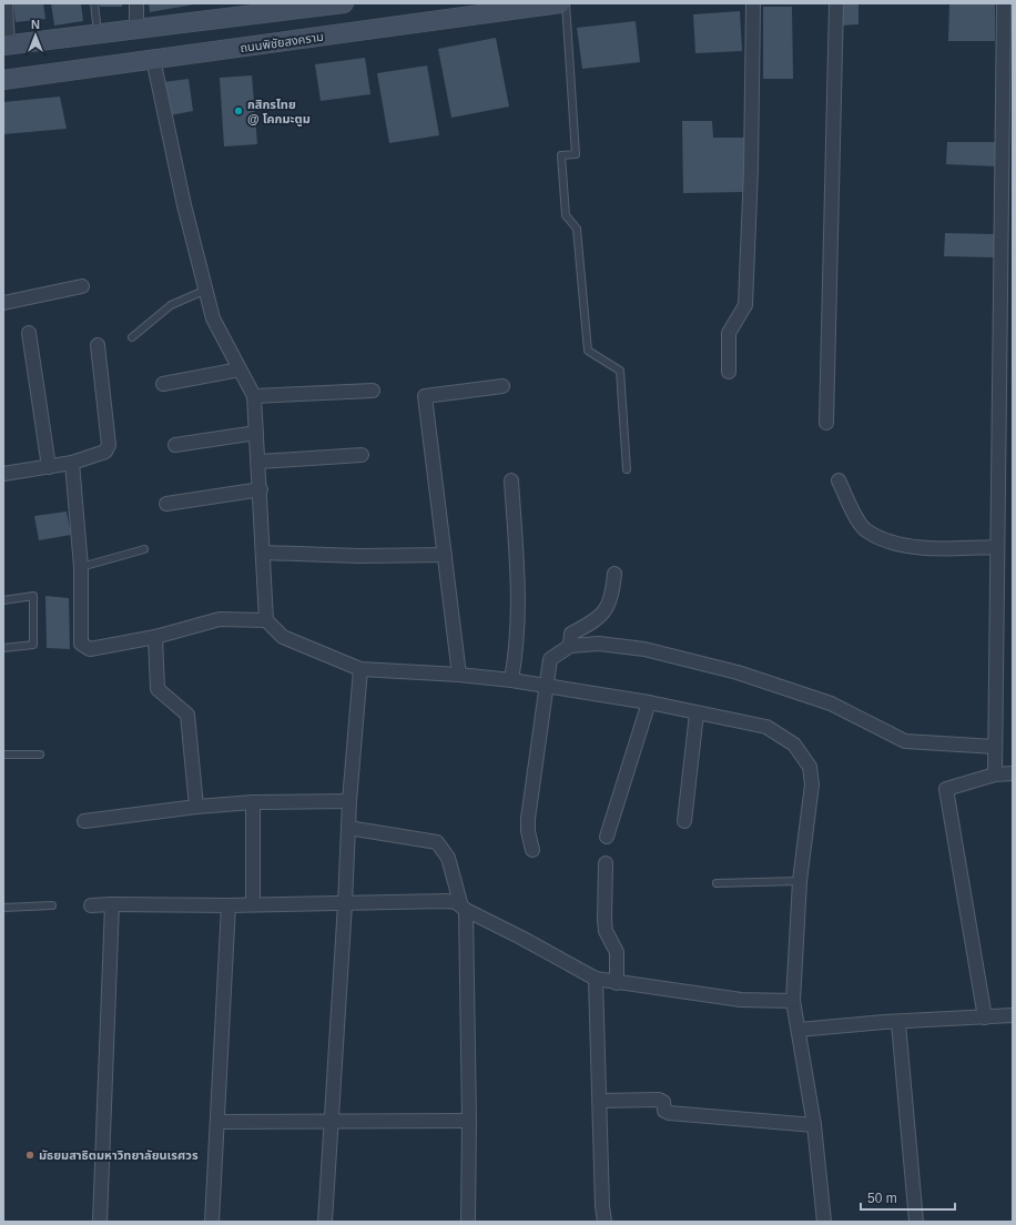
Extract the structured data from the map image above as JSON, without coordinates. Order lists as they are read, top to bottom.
{
  "streets": {
    "main road": ["ถนนพิชัยสงคราม"]
  },
  "places": ["กสิกรไทย @ โคกมะตูม", "มัธยมสาธิตมหาวิทยาลัยนเรศวร"],
  "scale_bar": "50 m",
  "north": "top"
}
